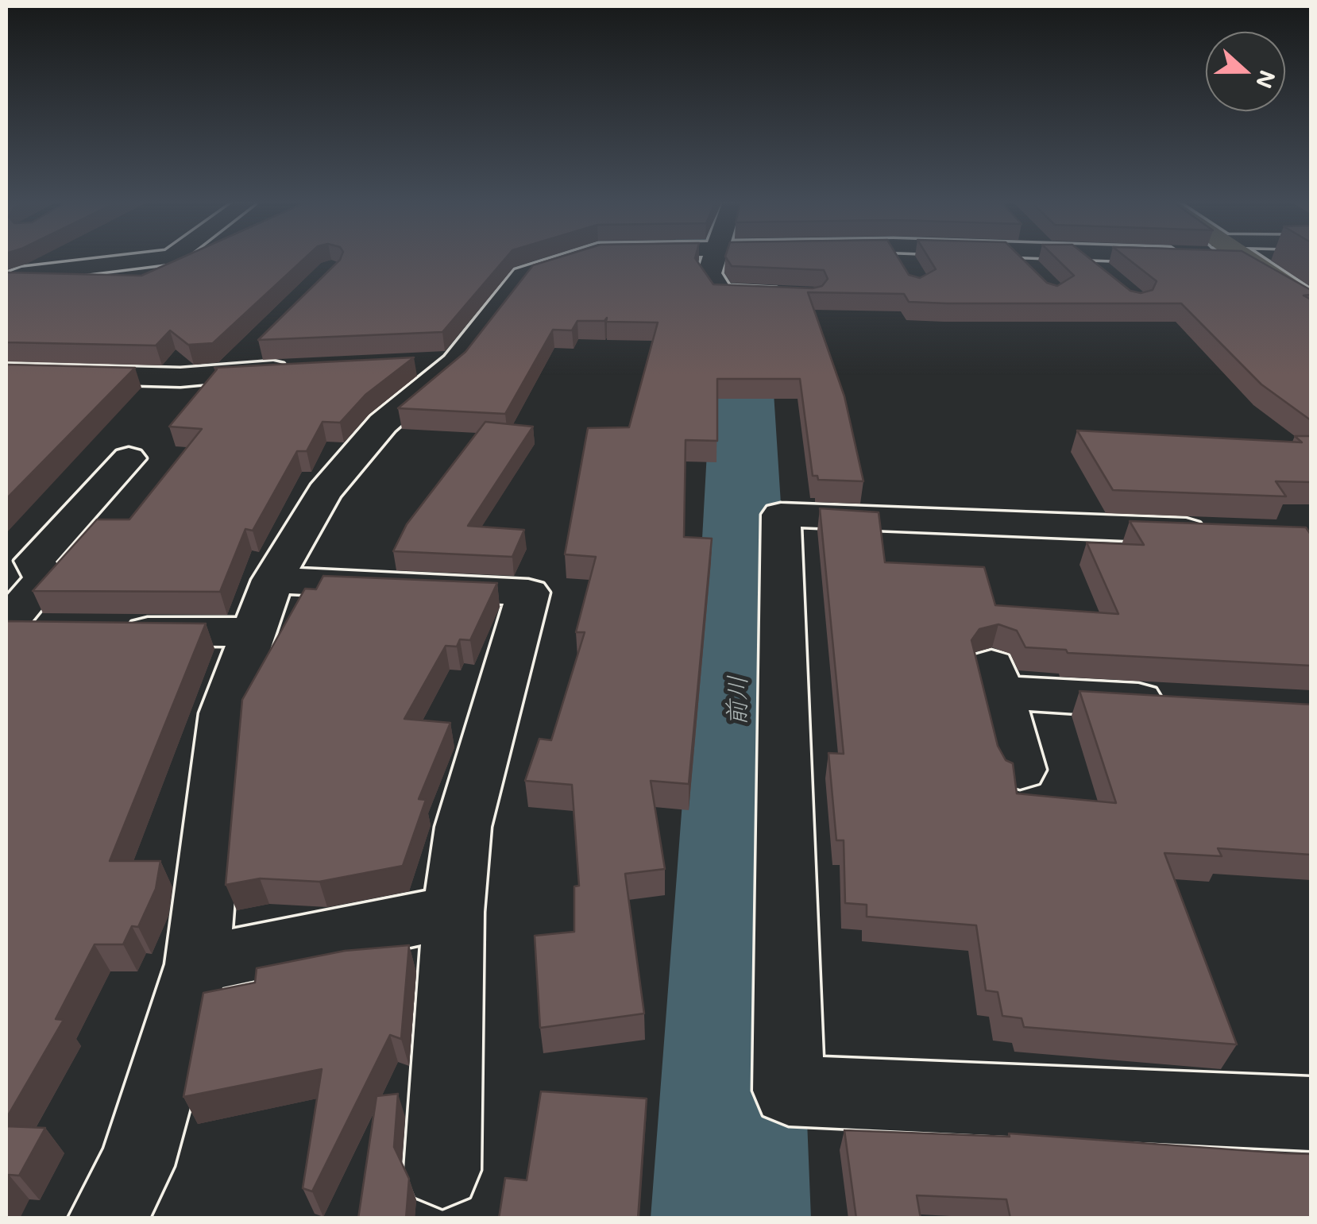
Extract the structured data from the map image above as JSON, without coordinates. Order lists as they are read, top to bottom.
{
  "water": ["前川"],
  "north": "right"
}
